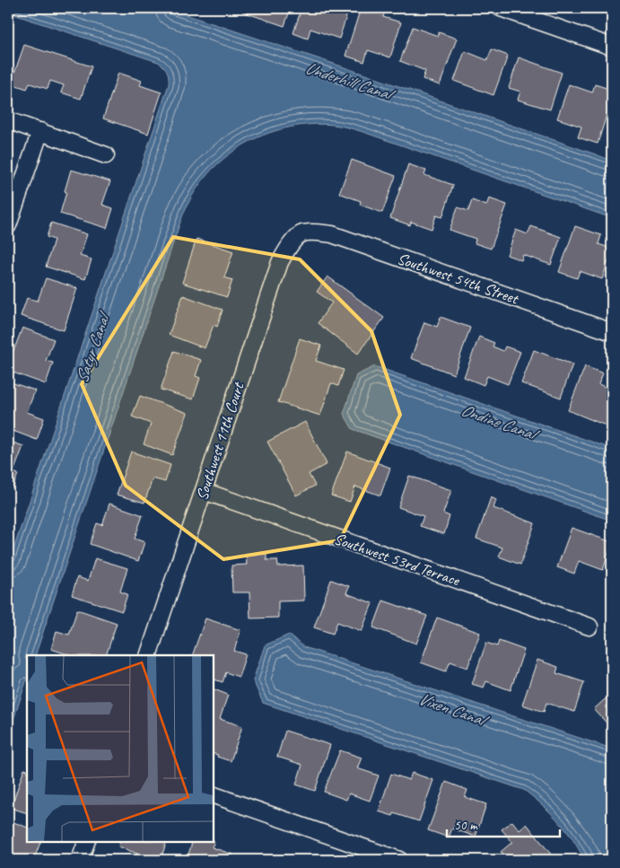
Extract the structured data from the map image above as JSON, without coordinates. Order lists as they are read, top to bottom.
{
  "streets": {
    "street": ["Southwest 54th Street", "Southwest 11th Court", "Southwest 53rd Terrace"]
  },
  "crossings": [
    ["Southwest 54th Street", "Southwest 11th Court"],
    ["Southwest 11th Court", "Southwest 53rd Terrace"]
  ],
  "water": [
    "Underhill Canal",
    "Satyr Canal",
    "Ondine Canal",
    "Vixen Canal"
  ],
  "scale_bar": "50 m"
}
